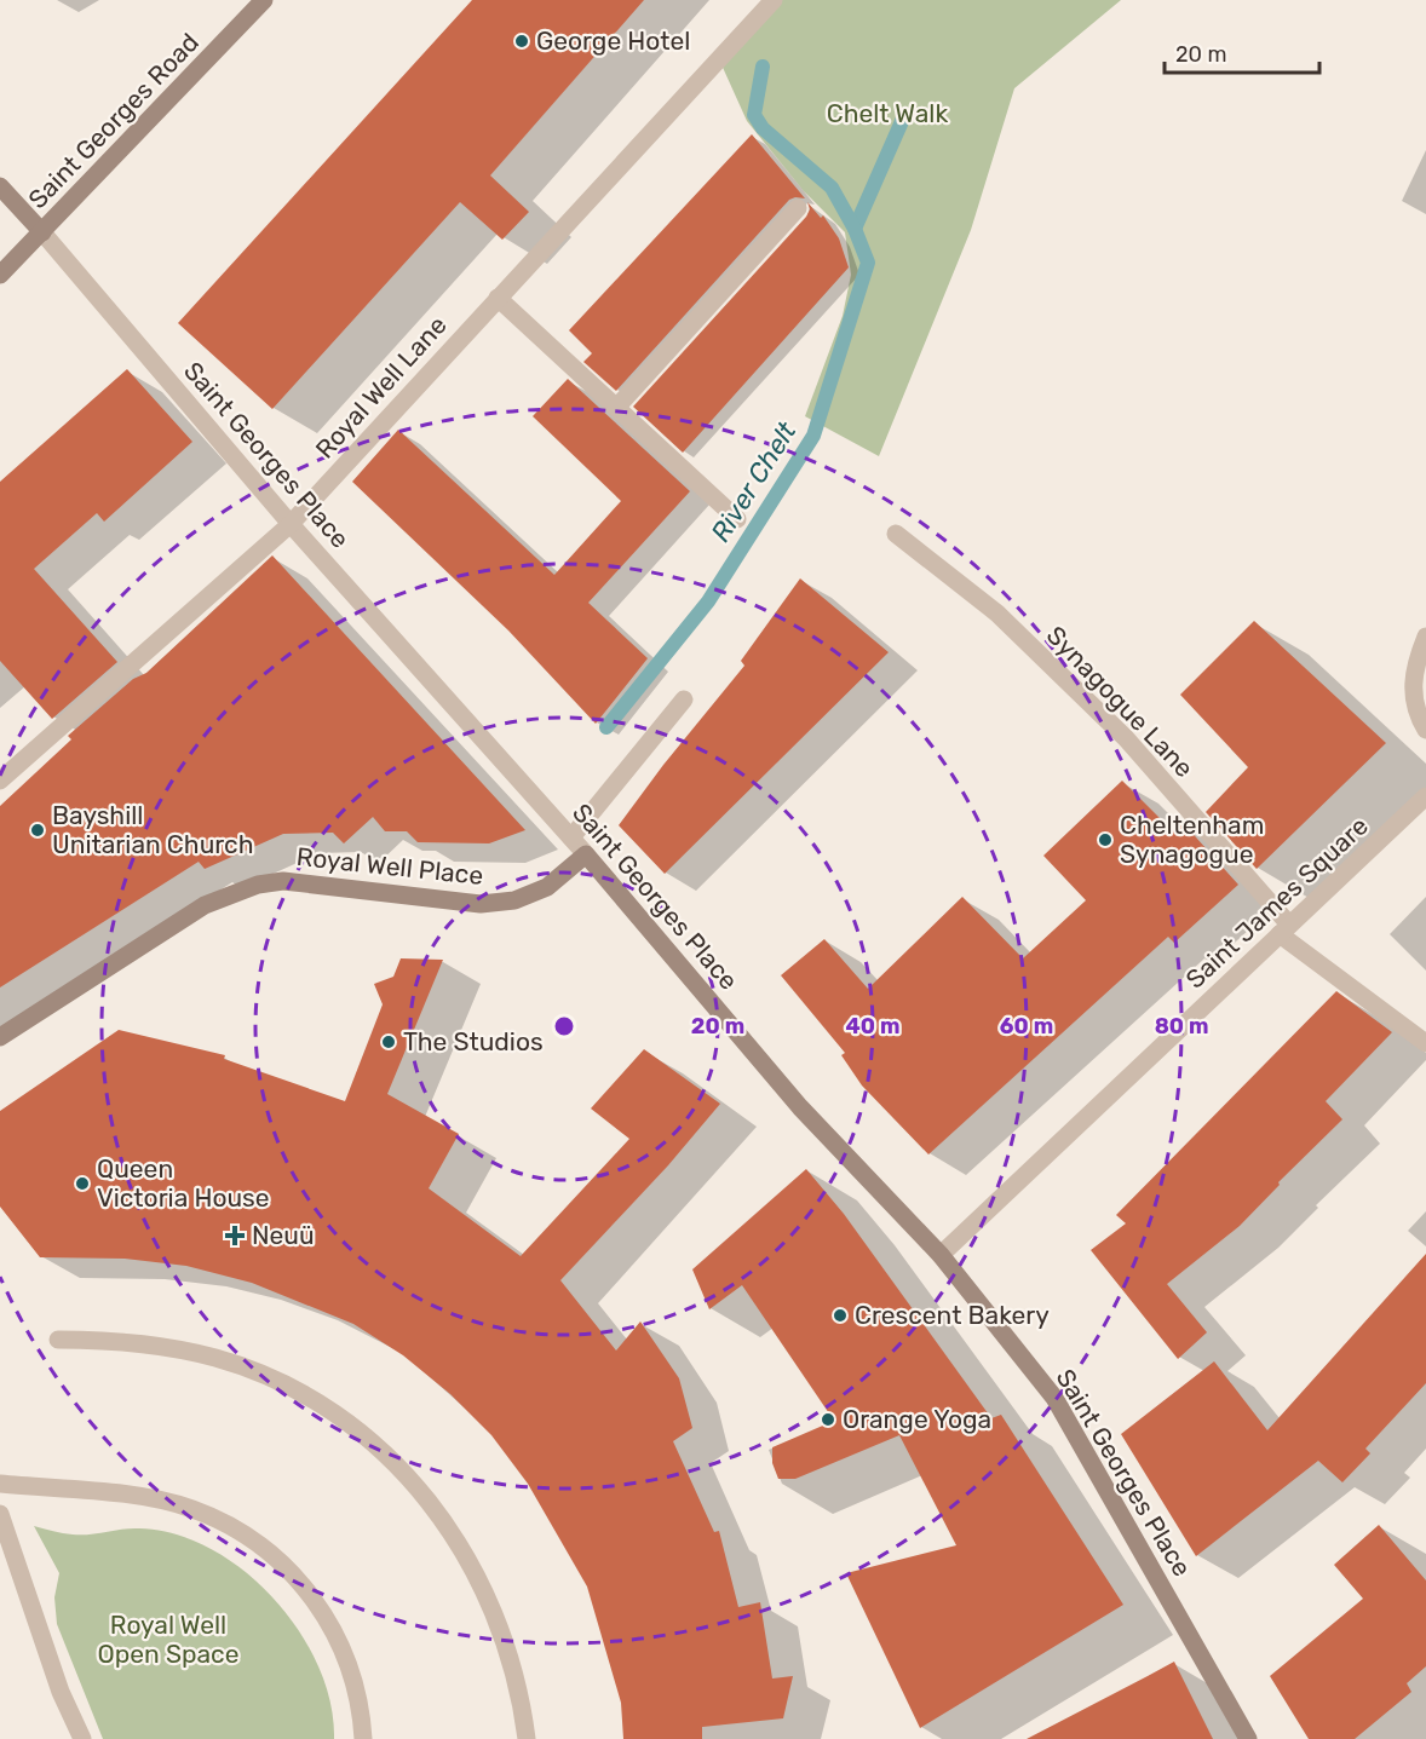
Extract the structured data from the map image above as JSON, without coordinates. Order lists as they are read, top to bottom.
{
  "streets": {
    "street": [
      "Saint Georges Road",
      "Royal Well Lane",
      "Saint Georges Place",
      "Synagogue Lane",
      "Royal Well Place",
      "Saint James Square"
    ]
  },
  "crossings": [
    ["Saint Georges Road", "Saint Georges Place"],
    ["Royal Well Lane", "Saint Georges Place"],
    ["Saint Georges Place", "Royal Well Place"],
    ["Saint Georges Place", "Saint James Square"],
    ["Synagogue Lane", "Saint James Square"]
  ],
  "water": ["River Chelt"],
  "parks": ["Chelt Walk", "Royal Well Open Space"],
  "places": {
    "other": [
      "George Hotel",
      "Bayshill Unitarian Church",
      "Cheltenham Synagogue",
      "The Studios",
      "Queen Victoria House",
      "Crescent Bakery",
      "Orange Yoga"
    ],
    "health": ["Neuü"]
  },
  "scale_bar": "20 m",
  "rings": [
    "20 m",
    "40 m",
    "60 m",
    "80 m"
  ]
}
